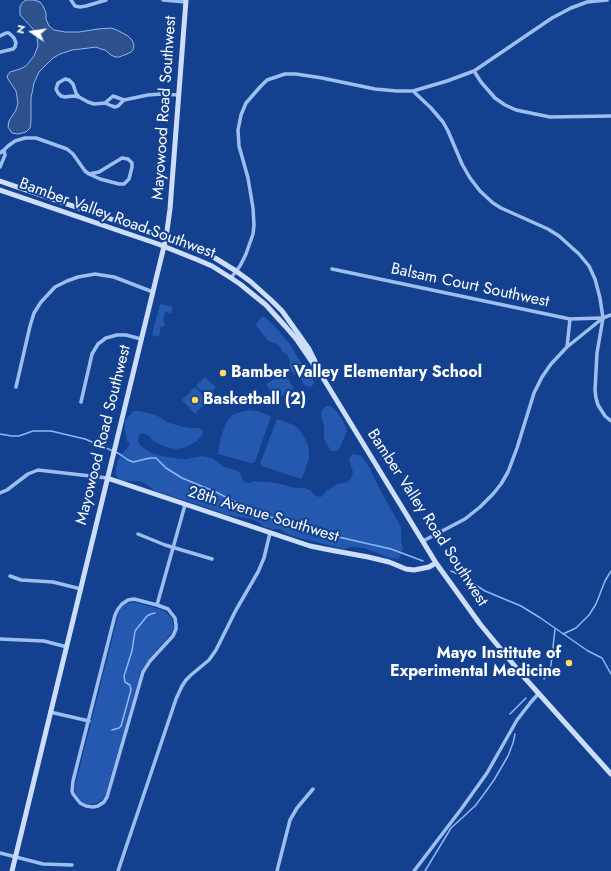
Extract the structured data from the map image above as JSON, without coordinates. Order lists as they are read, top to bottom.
{
  "streets": {
    "main road": ["Mayowood Road Southwest", "Bamber Valley Road Southwest", "28th Avenue Southwest"],
    "street": ["Balsam Court Southwest"]
  },
  "crossings": [
    ["Mayowood Road Southwest", "Bamber Valley Road Southwest"],
    ["Mayowood Road Southwest", "28th Avenue Southwest"],
    ["Bamber Valley Road Southwest", "28th Avenue Southwest"]
  ],
  "places": ["Bamber Valley Elementary School", "Basketball (2)", "Mayo Institute of Experimental Medicine"],
  "north": "left"
}
